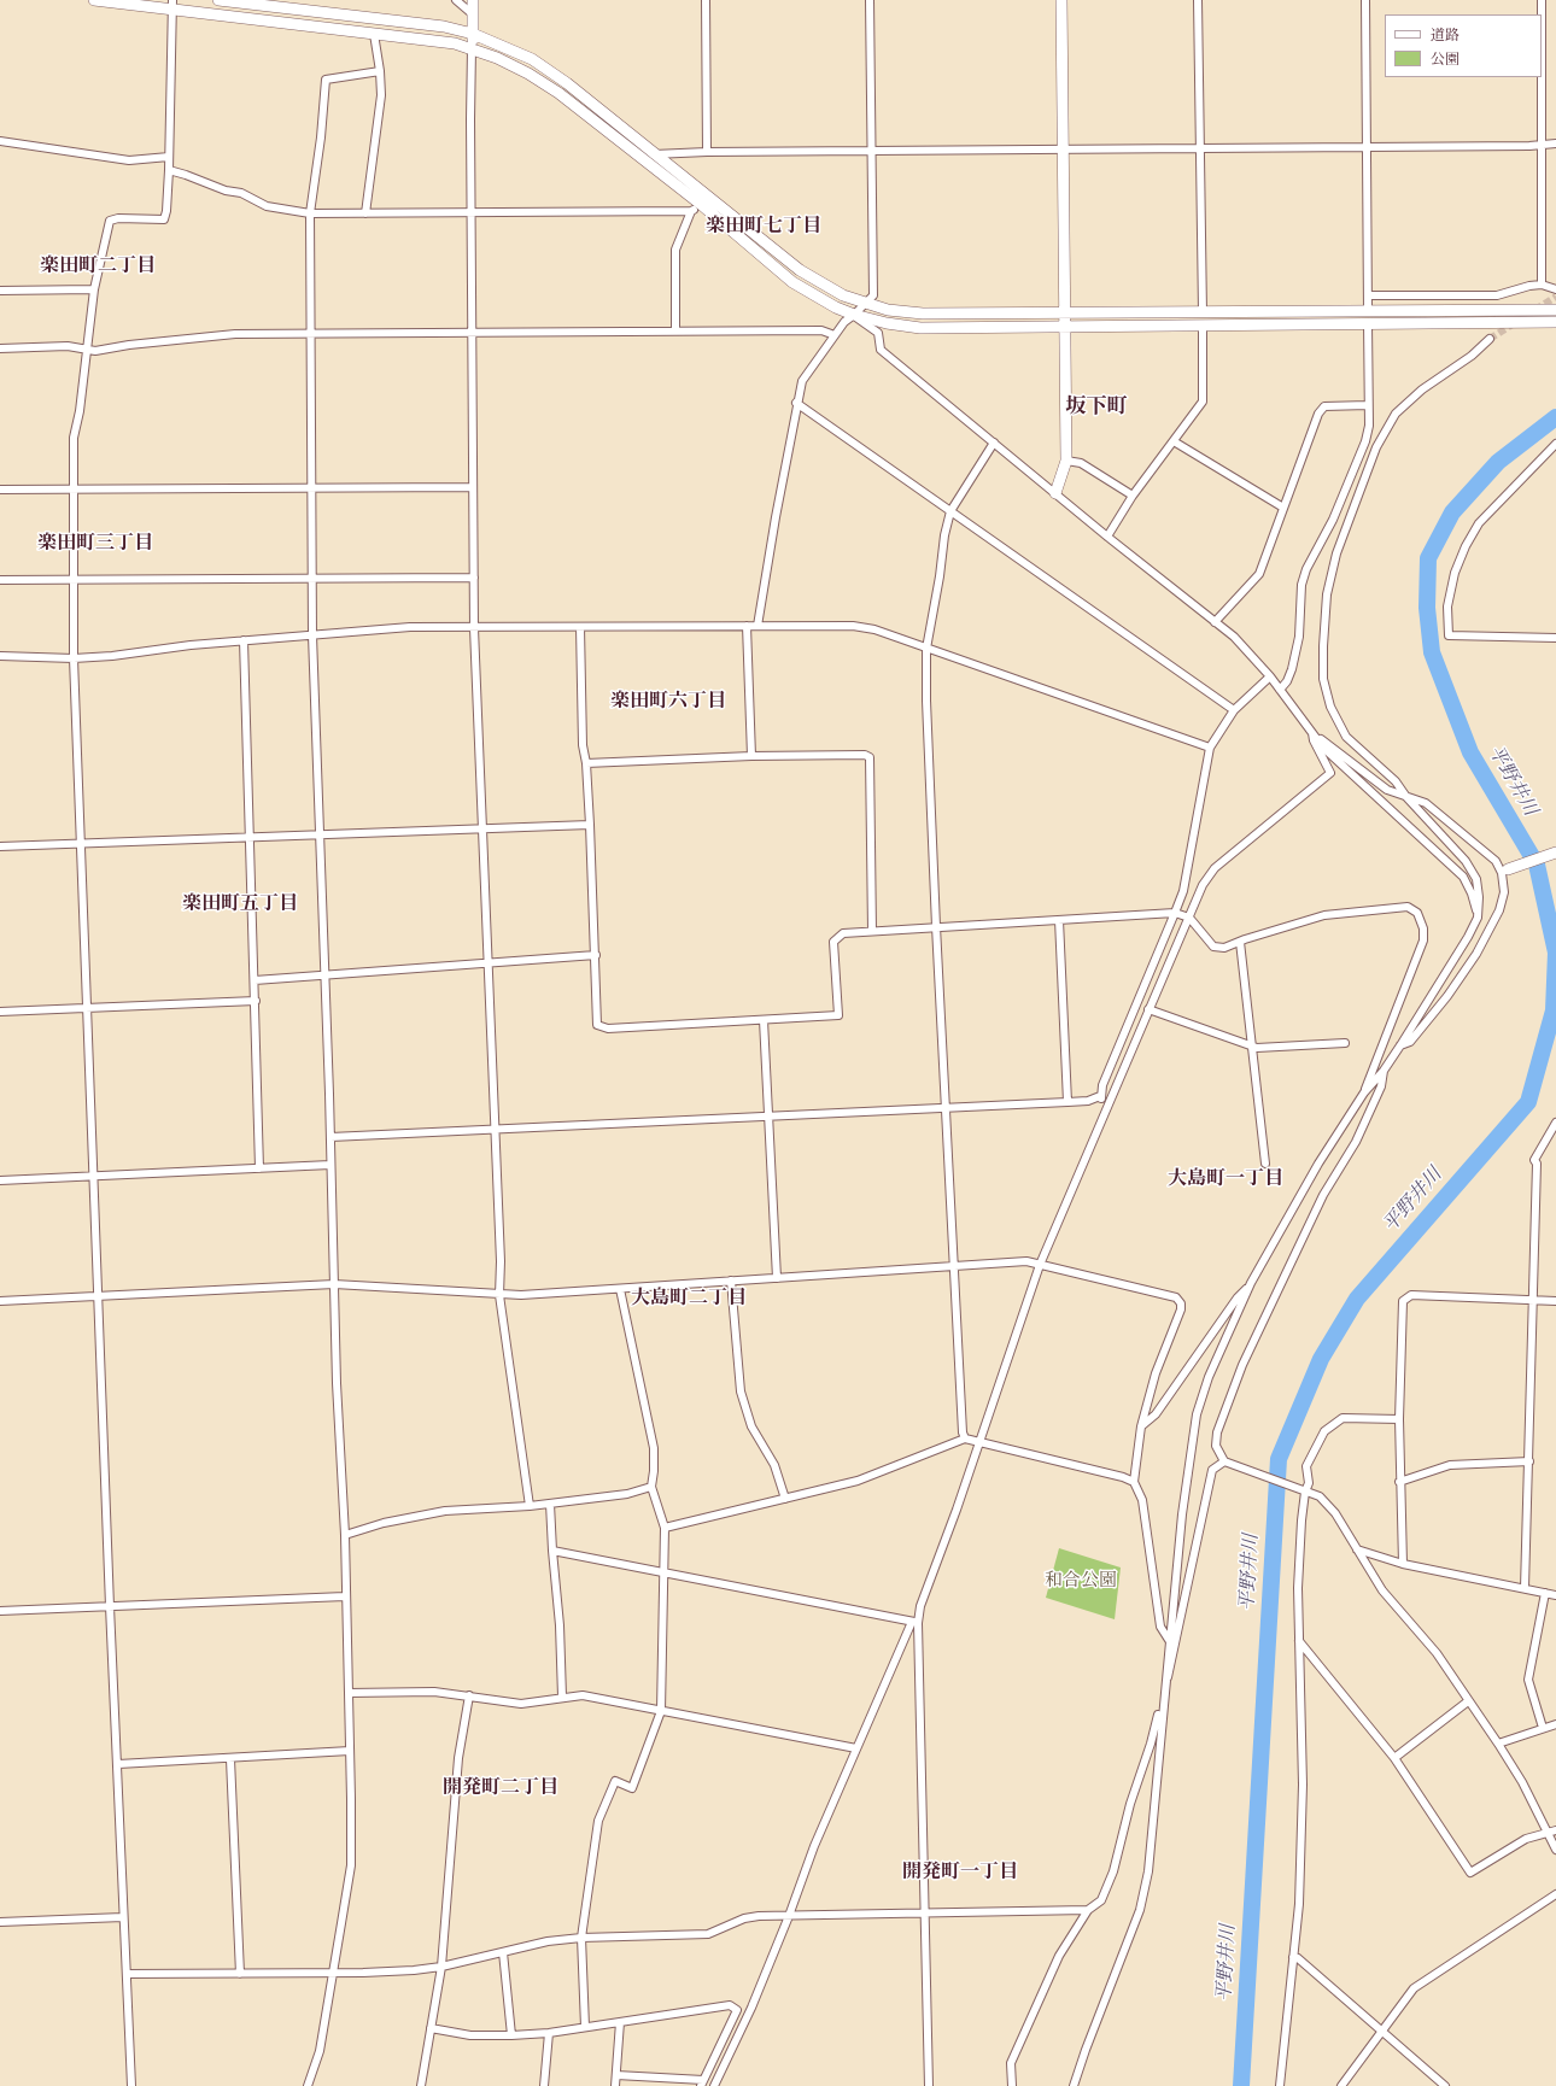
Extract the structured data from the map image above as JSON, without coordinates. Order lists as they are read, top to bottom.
{
  "districts": [
    "楽田町七丁目",
    "楽田町二丁目",
    "坂下町",
    "楽田町三丁目",
    "楽田町六丁目",
    "楽田町五丁目",
    "大島町一丁目",
    "大島町二丁目",
    "開発町二丁目",
    "開発町一丁目"
  ],
  "water": ["平野井川"],
  "parks": ["和合公園"],
  "legend": ["道路", "公園"]
}
